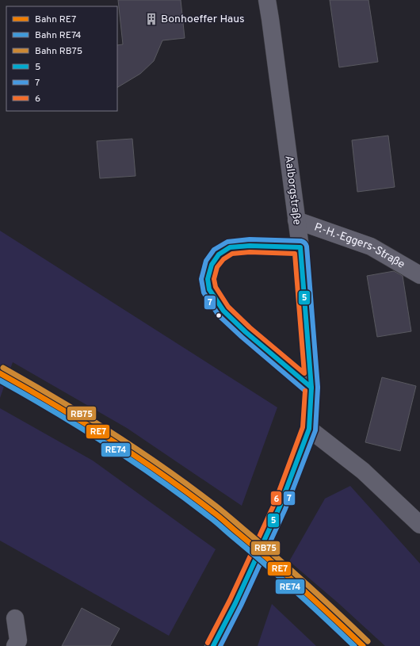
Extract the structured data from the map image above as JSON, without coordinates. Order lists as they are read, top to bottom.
{
  "streets": {
    "street": ["Aalborgstraße", "P.-H.-Eggers-Straße"]
  },
  "crossings": [
    ["Aalborgstraße", "P.-H.-Eggers-Straße"]
  ],
  "places": {
    "building": ["Bonhoeffer Haus"]
  },
  "lines": [
    "transit line 7",
    "transit line 5",
    "transit line 6",
    "rail line RB75",
    "rail line RE7",
    "rail line RE74"
  ],
  "legend": [
    "Bahn RE7",
    "Bahn RE74",
    "Bahn RB75",
    "5",
    "7",
    "6"
  ]
}
